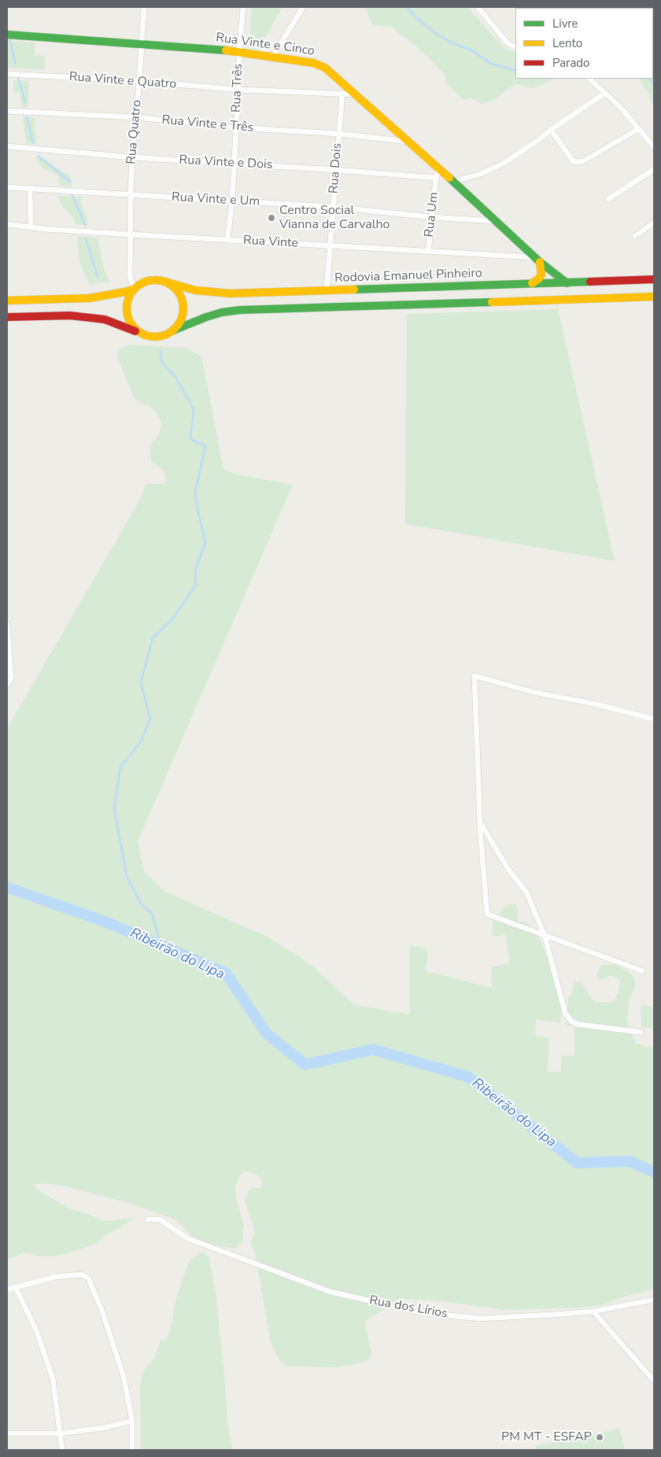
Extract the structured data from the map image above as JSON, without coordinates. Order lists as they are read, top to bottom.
{
  "streets": {
    "main road": ["Rua Vinte e Cinco", "Rodovia Emanuel Pinheiro"],
    "street": [
      "Rua Vinte e Quatro",
      "Rua Três",
      "Rua Vinte e Três",
      "Rua Quatro",
      "Rua Vinte e Dois",
      "Rua Dois",
      "Rua Vinte e Um",
      "Rua Um",
      "Rua Vinte",
      "Rua dos Lírios"
    ]
  },
  "crossings": [
    ["Rua Vinte e Cinco", "Rua Três"],
    ["Rua Vinte e Cinco", "Rua Vinte e Três"],
    ["Rua Vinte e Cinco", "Rua Quatro"],
    ["Rua Vinte e Cinco", "Rua Vinte e Um"],
    ["Rua Vinte e Cinco", "Rua Vinte"],
    ["Rua Vinte e Cinco", "Rodovia Emanuel Pinheiro"],
    ["Rua Vinte e Quatro", "Rua Três"],
    ["Rua Vinte e Quatro", "Rua Quatro"],
    ["Rua Três", "Rua Vinte e Três"],
    ["Rua Três", "Rua Vinte e Dois"],
    ["Rua Três", "Rua Vinte e Um"],
    ["Rua Três", "Rua Vinte"],
    ["Rua Vinte e Três", "Rua Quatro"],
    ["Rua Vinte e Três", "Rua Dois"],
    ["Rua Quatro", "Rua Vinte e Dois"],
    ["Rua Quatro", "Rua Vinte e Um"],
    ["Rua Quatro", "Rua Vinte"],
    ["Rua Quatro", "Rodovia Emanuel Pinheiro"],
    ["Rua Vinte e Dois", "Rua Dois"],
    ["Rua Vinte e Dois", "Rua Um"],
    ["Rua Dois", "Rua Vinte e Um"],
    ["Rua Dois", "Rua Vinte"],
    ["Rua Dois", "Rodovia Emanuel Pinheiro"],
    ["Rua Vinte e Um", "Rua Um"],
    ["Rua Um", "Rua Vinte"]
  ],
  "water": ["Ribeirão do Lipa"],
  "places": ["Centro Social Vianna de Carvalho", "PM MT - ESFAP"],
  "legend": ["Livre", "Lento", "Parado"]
}
